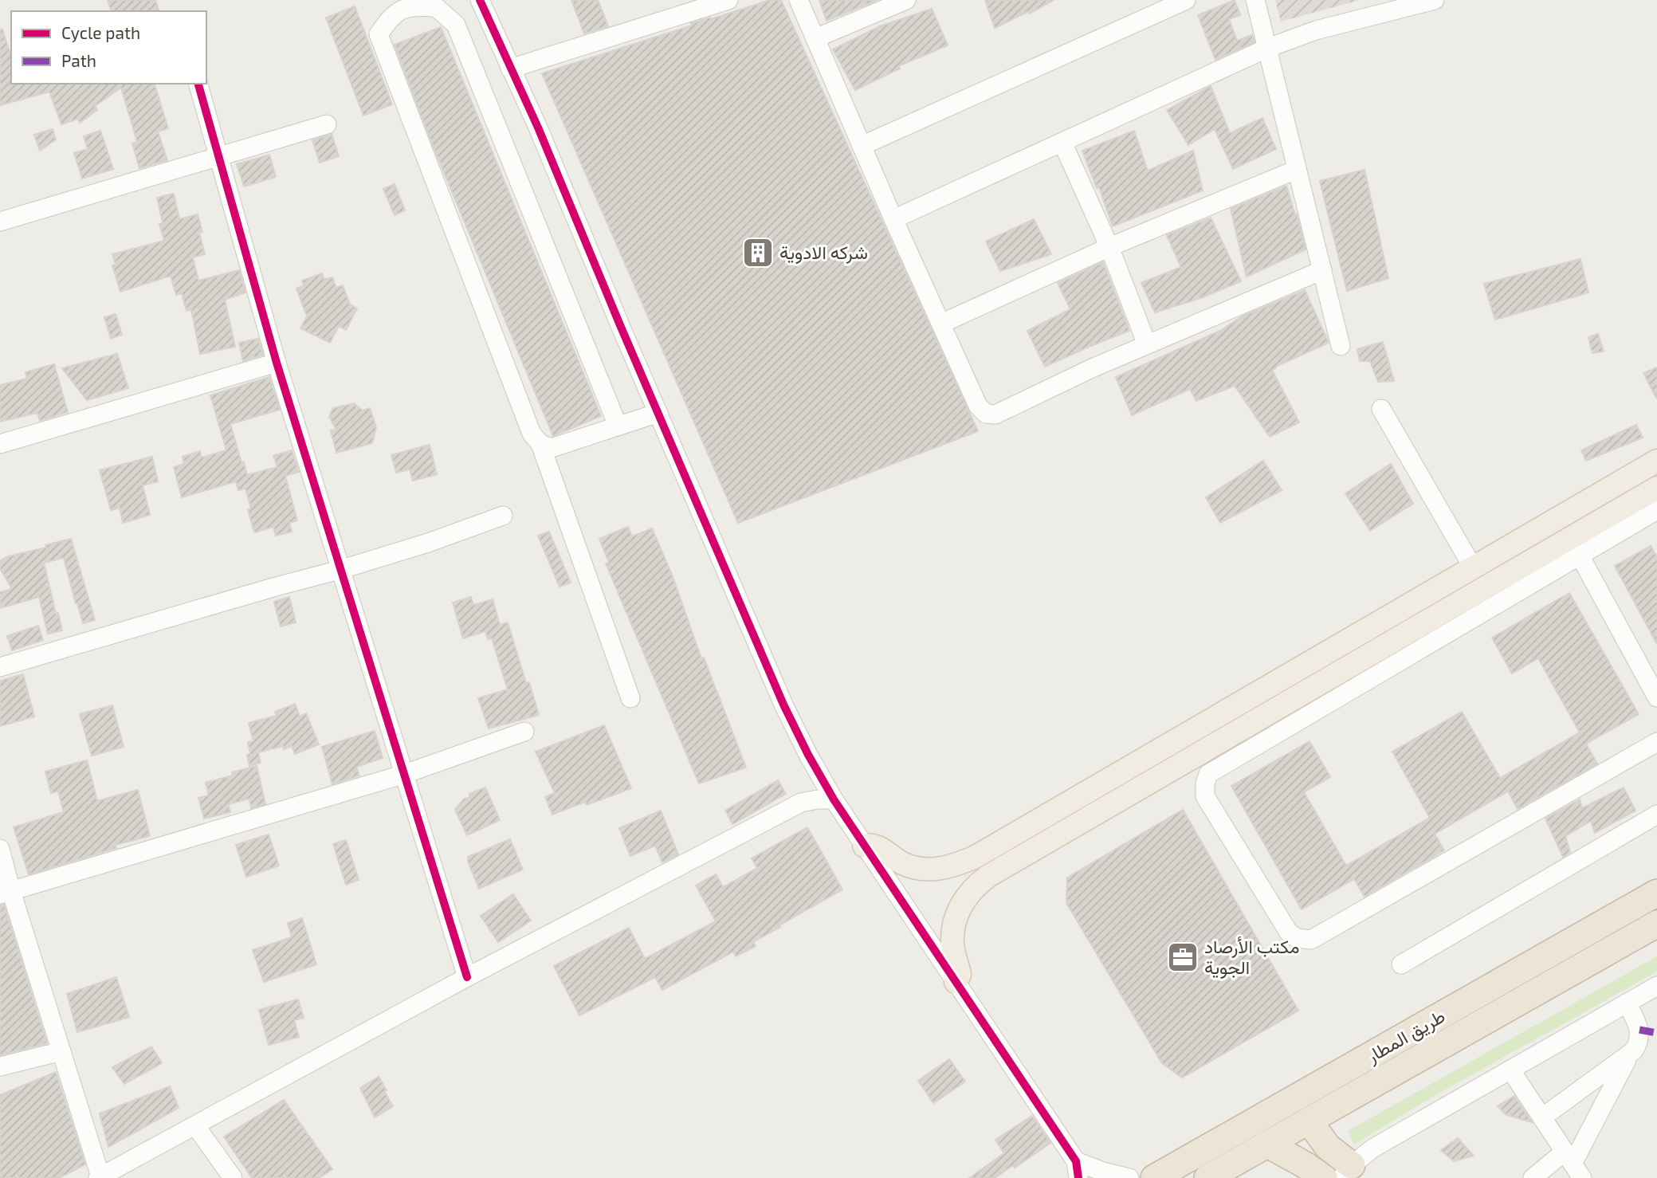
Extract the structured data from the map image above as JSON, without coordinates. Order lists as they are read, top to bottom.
{
  "streets": {
    "highway": ["طريق المطار"]
  },
  "places": {
    "building": ["شركه الادوية"],
    "office": ["مكتب الأرصاد الجوية"]
  },
  "legend": ["Cycle path", "Path"]
}
